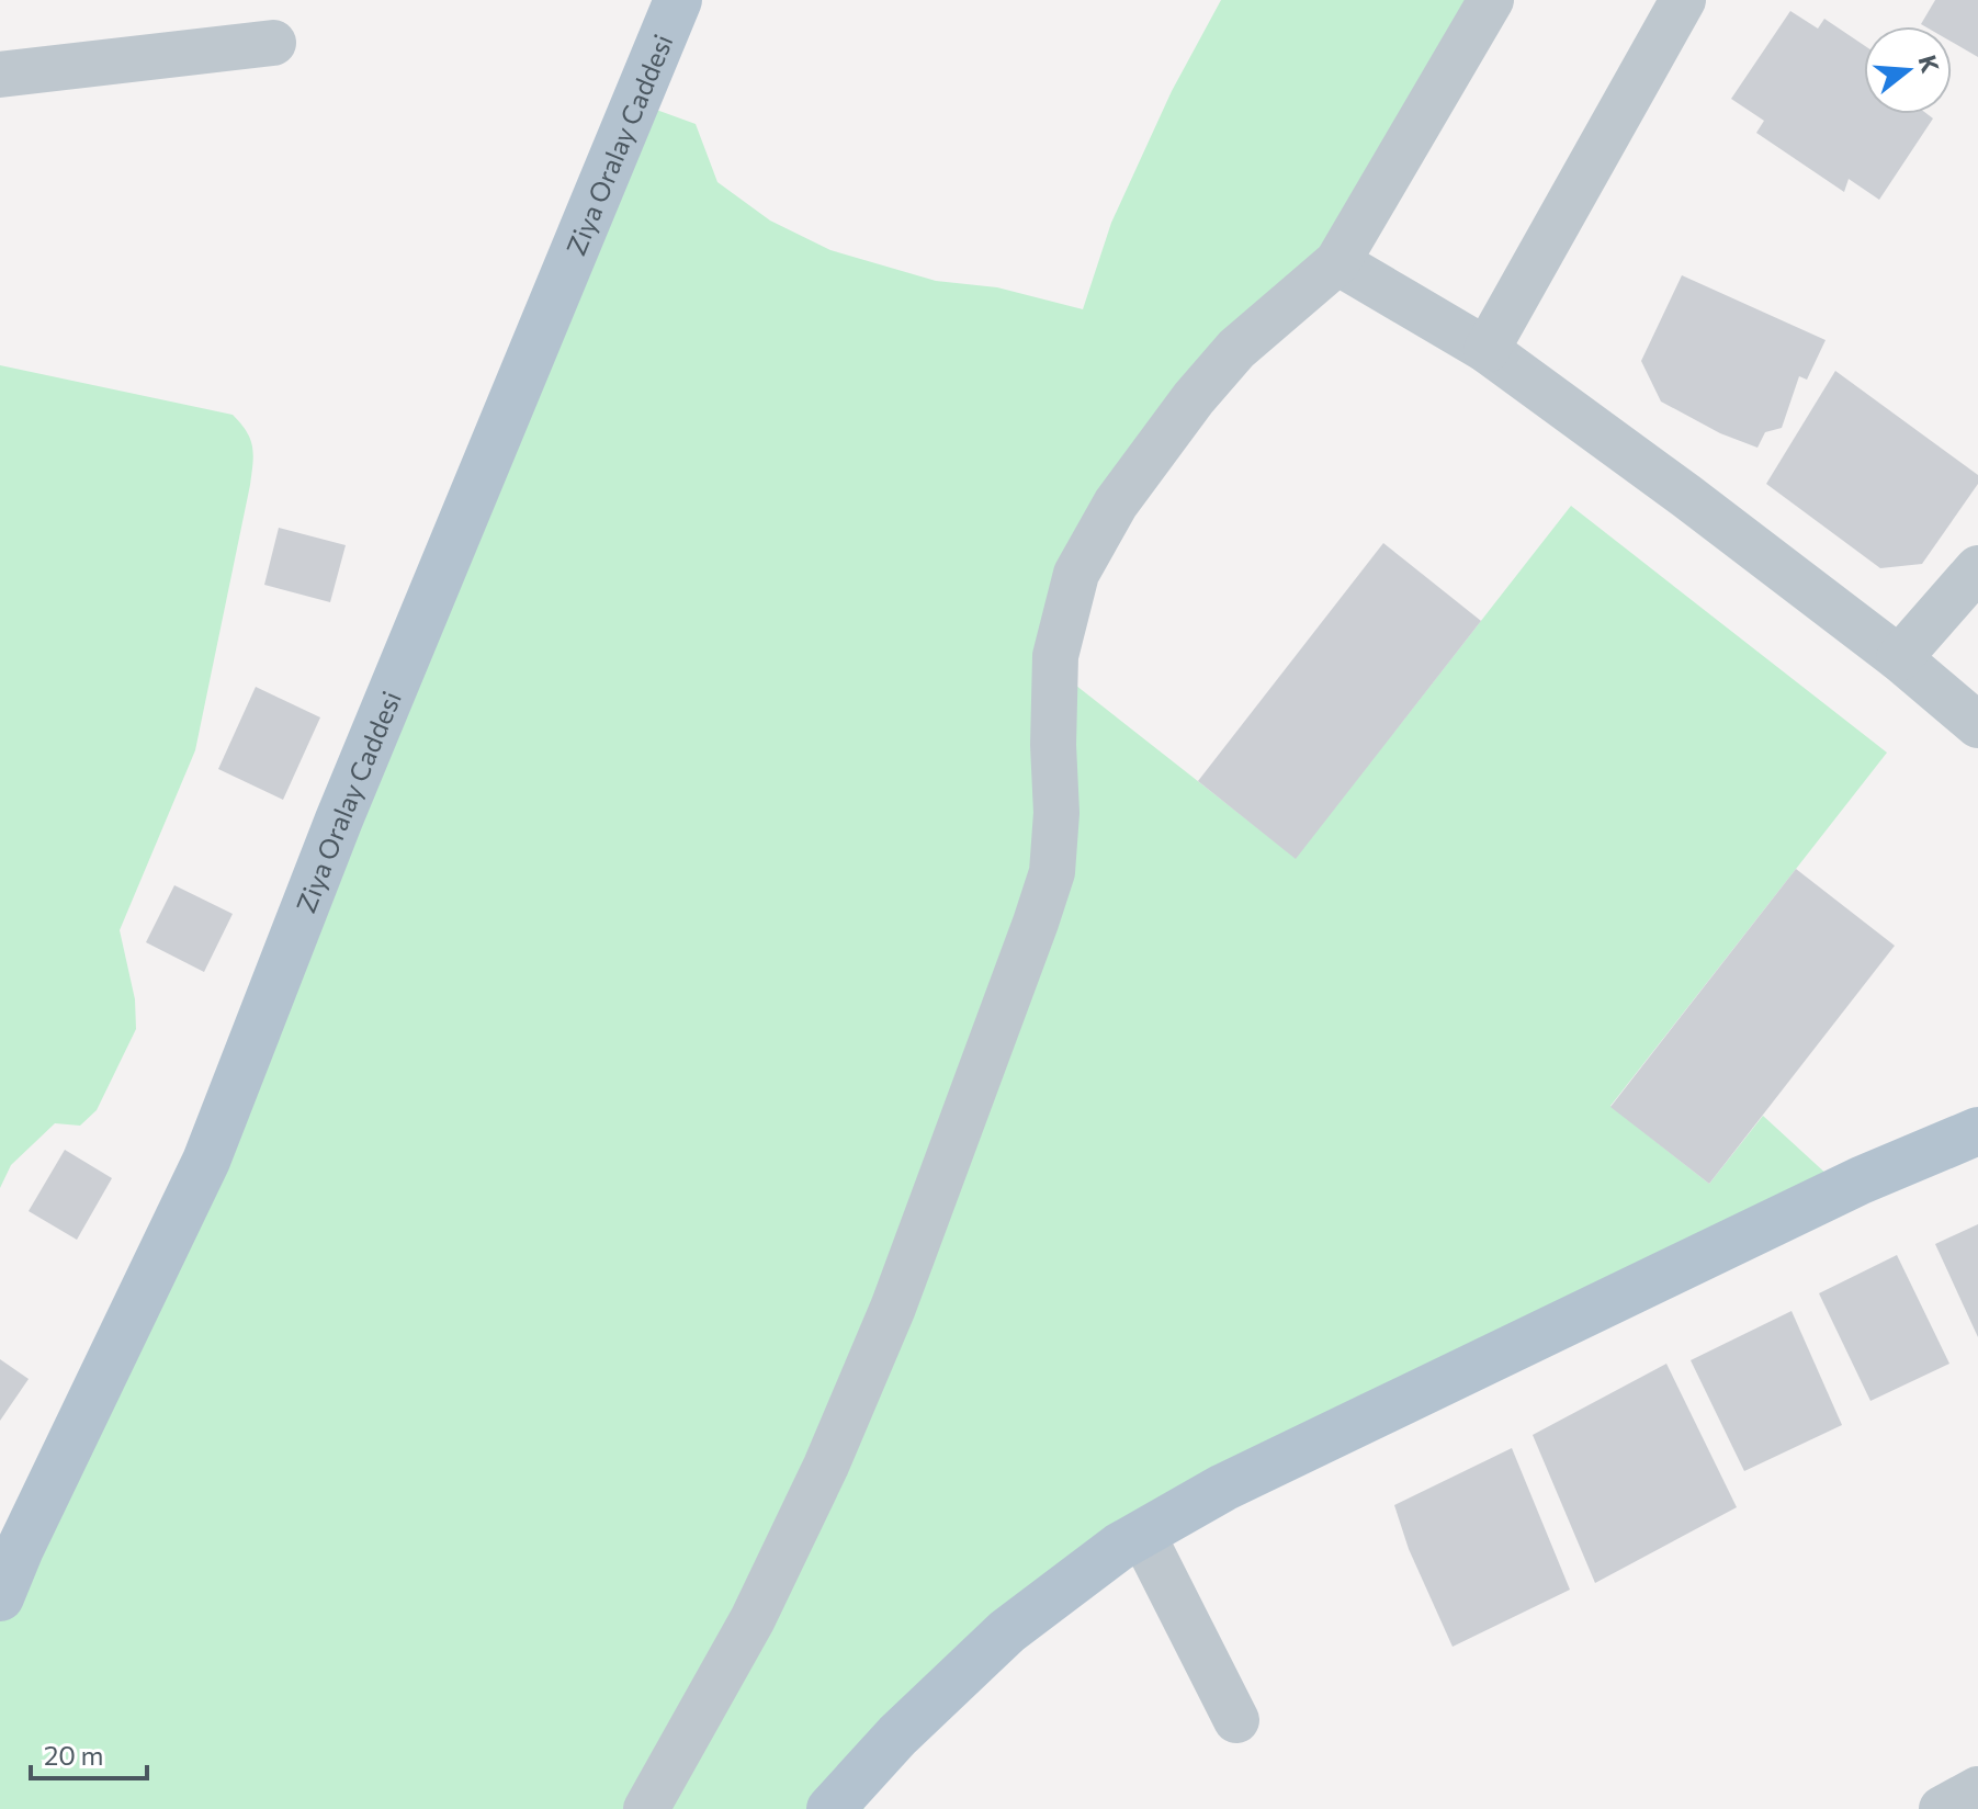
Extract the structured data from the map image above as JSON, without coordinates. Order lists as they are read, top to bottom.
{
  "streets": {
    "main road": ["Ziya Oralay Caddesi"]
  },
  "scale_bar": "20 m",
  "north": "right"
}
